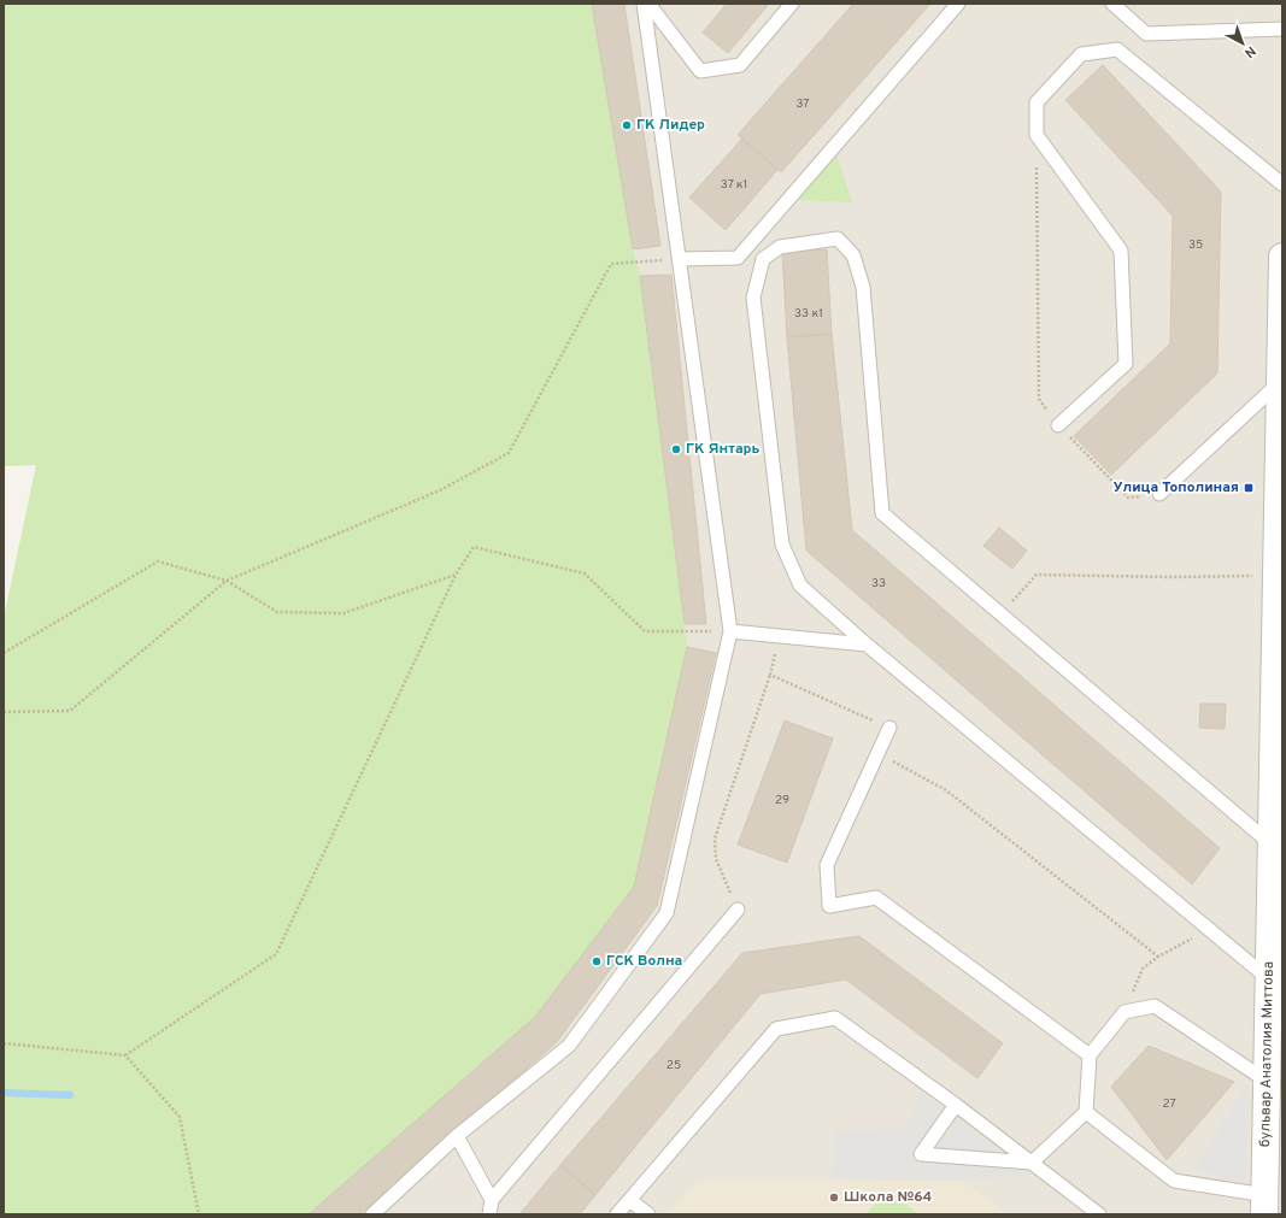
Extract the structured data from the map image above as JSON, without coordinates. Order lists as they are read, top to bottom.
{
  "streets": {
    "street": ["бульвар Анатолия Миттова"]
  },
  "places": {
    "other": [
      "ГК Лидер",
      "ГК Янтарь",
      "ГСК Волна",
      "Школа №64"
    ],
    "transit": ["Улица Тополиная"]
  },
  "house_numbers": [
    "37",
    "37 к1",
    "35",
    "33 к1",
    "33",
    "29",
    "25",
    "27"
  ],
  "north": "bottom right"
}
